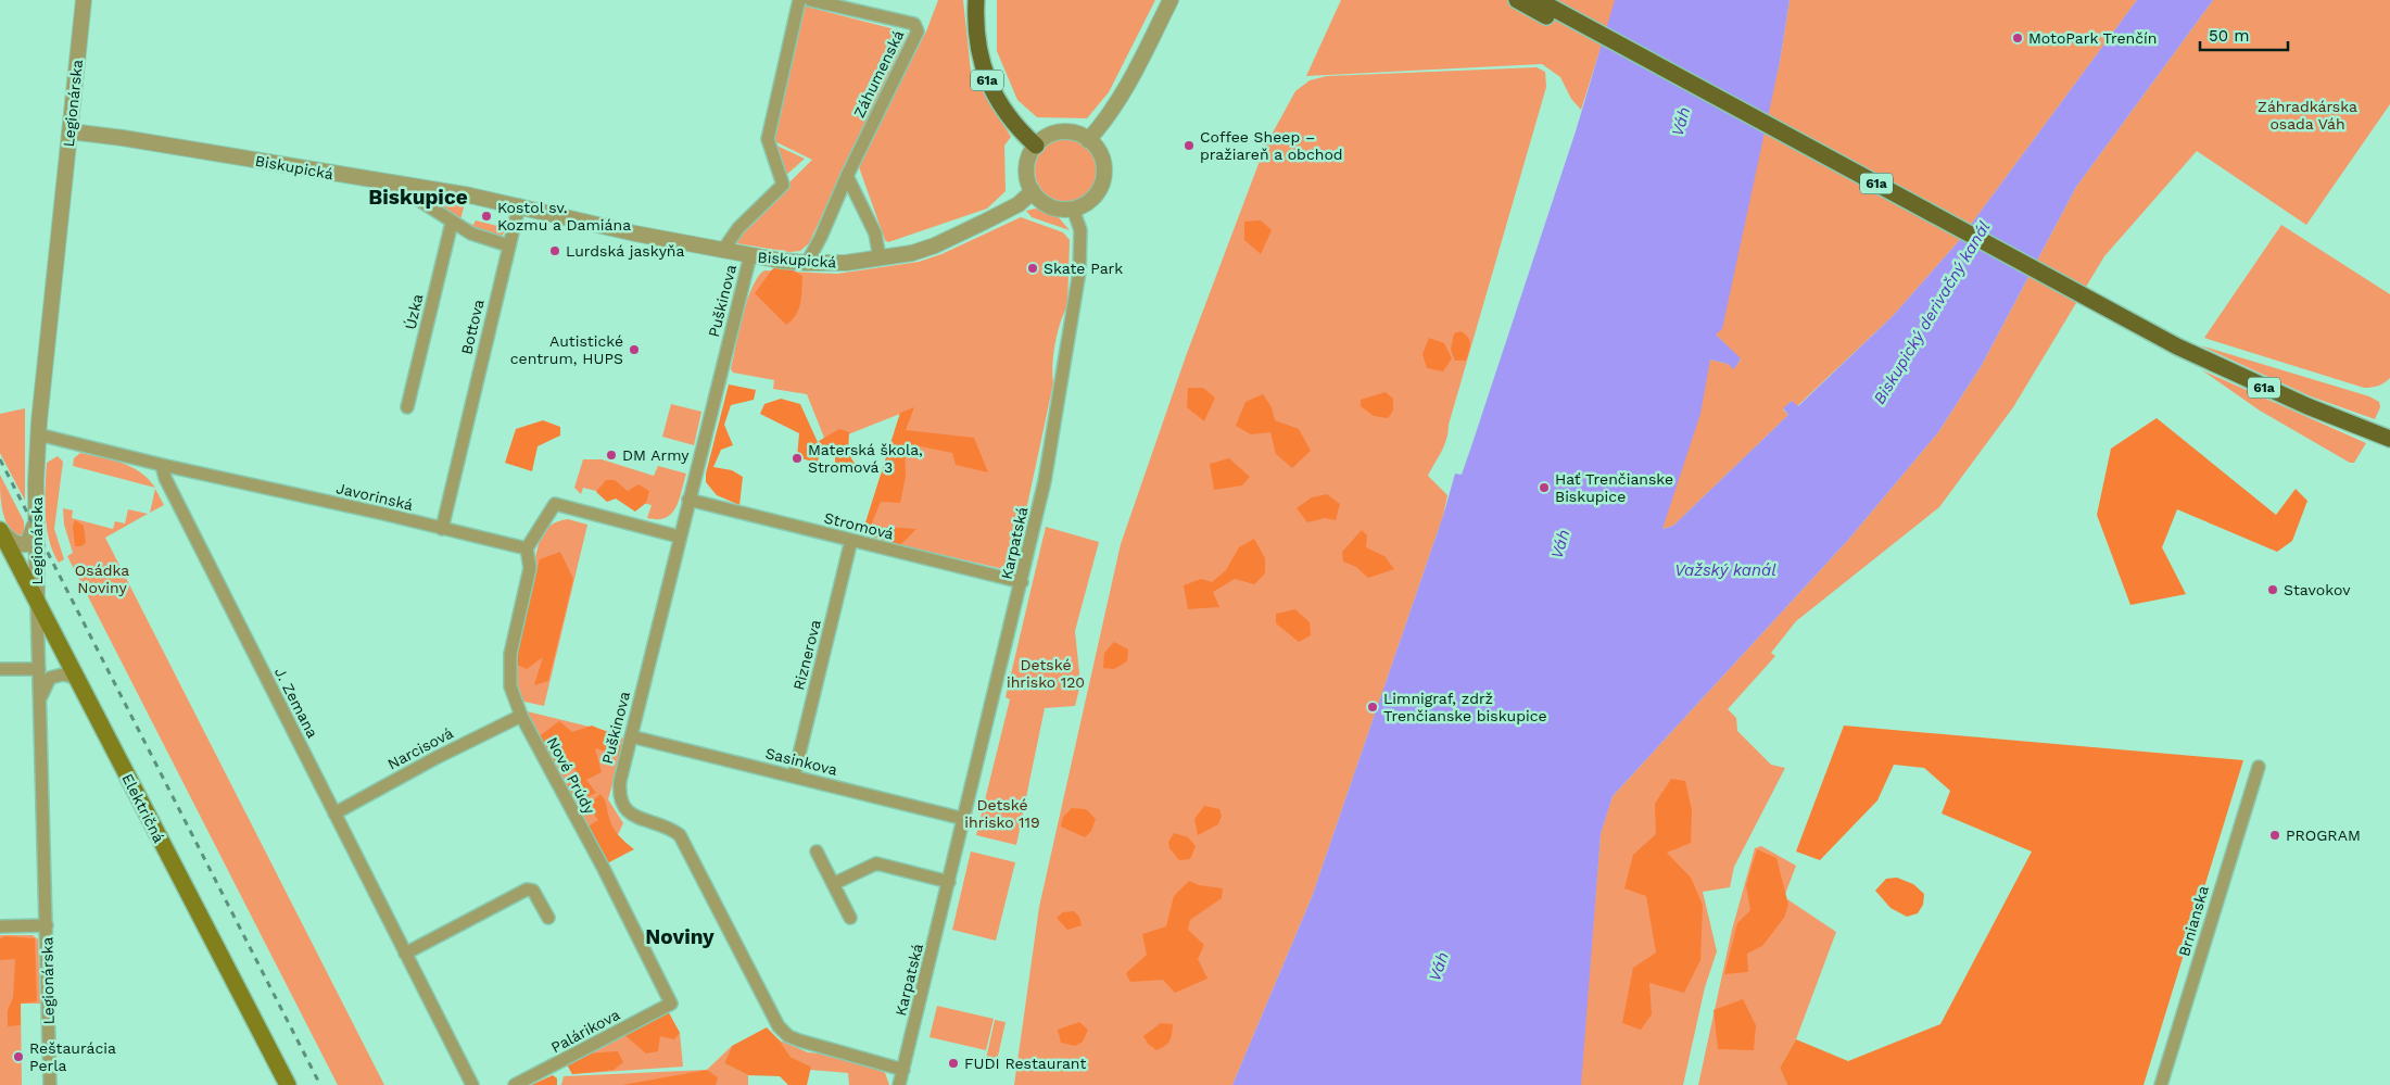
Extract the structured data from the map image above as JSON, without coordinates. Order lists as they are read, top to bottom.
{
  "streets": {
    "main road": ["61a", "Električná"],
    "street": [
      "Záhumenská",
      "Legionárska",
      "Biskupická",
      "Puškinova",
      "Úzka",
      "Bottova",
      "Javorinská",
      "Stromová",
      "Karpatská",
      "Riznerova",
      "J. Zemana",
      "Narcisová",
      "Sasinkova",
      "Nové Prúdy",
      "Brnianska",
      "Palárikova"
    ]
  },
  "crossings": [
    ["Záhumenská", "Biskupická"],
    ["61a", "Biskupická"],
    ["61a", "Karpatská"],
    ["Legionárska", "Biskupická"],
    ["Legionárska", "Javorinská"],
    ["Legionárska", "Električná"],
    ["Biskupická", "Puškinova"],
    ["Biskupická", "Karpatská"],
    ["Puškinova", "Stromová"],
    ["Puškinova", "Karpatská"],
    ["Puškinova", "Sasinkova"],
    ["Bottova", "Javorinská"],
    ["Javorinská", "J. Zemana"],
    ["Javorinská", "Nové Prúdy"],
    ["Stromová", "Karpatská"],
    ["Stromová", "Riznerova"],
    ["Karpatská", "Sasinkova"],
    ["Riznerova", "Sasinkova"],
    ["J. Zemana", "Narcisová"],
    ["Narcisová", "Nové Prúdy"],
    ["Nové Prúdy", "Palárikova"]
  ],
  "districts": ["Biskupice", "Noviny"],
  "water": ["Váh", "Biskupický derivačný kanál", "Važský kanál"],
  "parks": [
    "Záhradkárska osada Váh",
    "Osádka Noviny",
    "Detské ihrisko 120",
    "Detské ihrisko 119"
  ],
  "places": [
    "MotoPark Trenčín",
    "Coffee Sheep – pražiareň a obchod",
    "Kostol sv. Kozmu a Damiána",
    "Lurdská jaskyňa",
    "Skate Park",
    "Autistické centrum, HUPS",
    "DM Army",
    "Materská škola, Stromová 3",
    "Hať Trenčianske Biskupice",
    "Stavokov",
    "Limnigraf, zdrž Trenčianske biskupice",
    "PROGRAM",
    "Reštaurácia Perla",
    "FUDI Restaurant"
  ],
  "scale_bar": "50 m"
}
